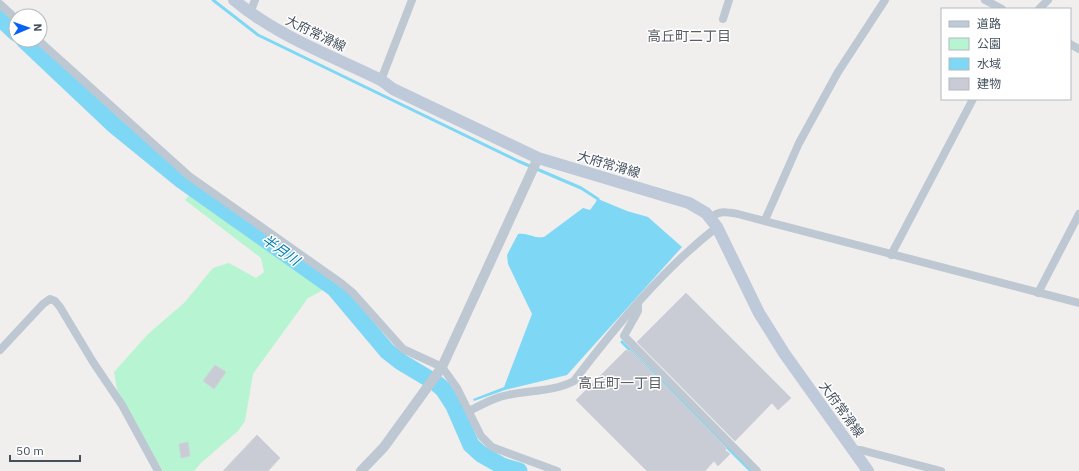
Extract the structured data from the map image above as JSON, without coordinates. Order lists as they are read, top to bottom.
{
  "streets": {
    "main road": ["大府常滑線"]
  },
  "districts": ["高丘町二丁目", "高丘町一丁目"],
  "water": ["半月川"],
  "legend": [
    "道路",
    "公園",
    "水域",
    "建物"
  ],
  "scale_bar": "50 m",
  "north": "right"
}
